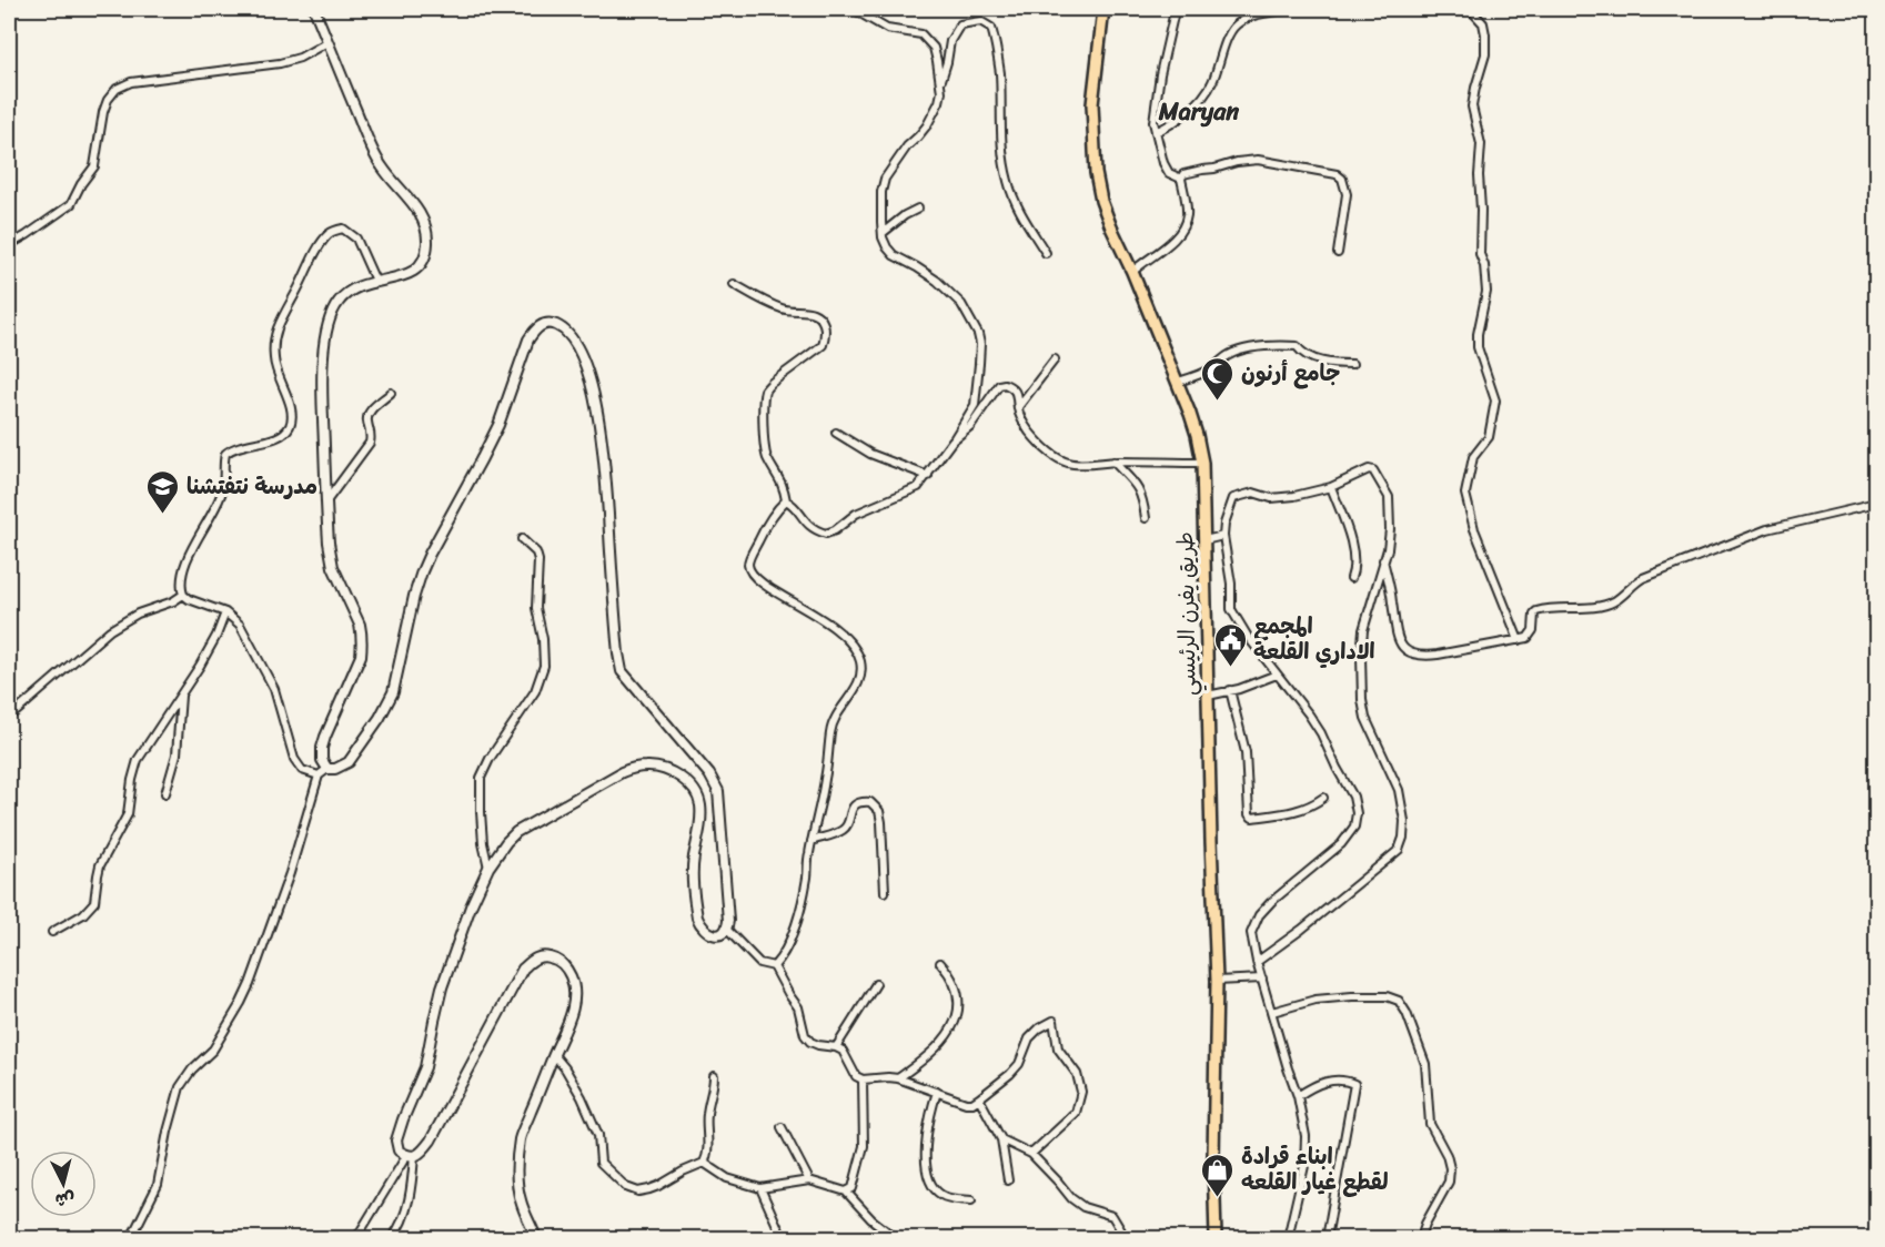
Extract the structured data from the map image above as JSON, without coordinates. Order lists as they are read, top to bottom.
{
  "streets": {
    "main road": ["طريق يفرن الرئيسي"]
  },
  "districts": ["Maryan"],
  "places": {
    "mosque": ["جامع أرنون"],
    "school or university": ["مدرسة نتفتشنا"],
    "public building": ["المجمع الاداري القلعة"],
    "shop": ["ابناء قرادة لقطع غيار القلعه"]
  },
  "north": "bottom"
}
